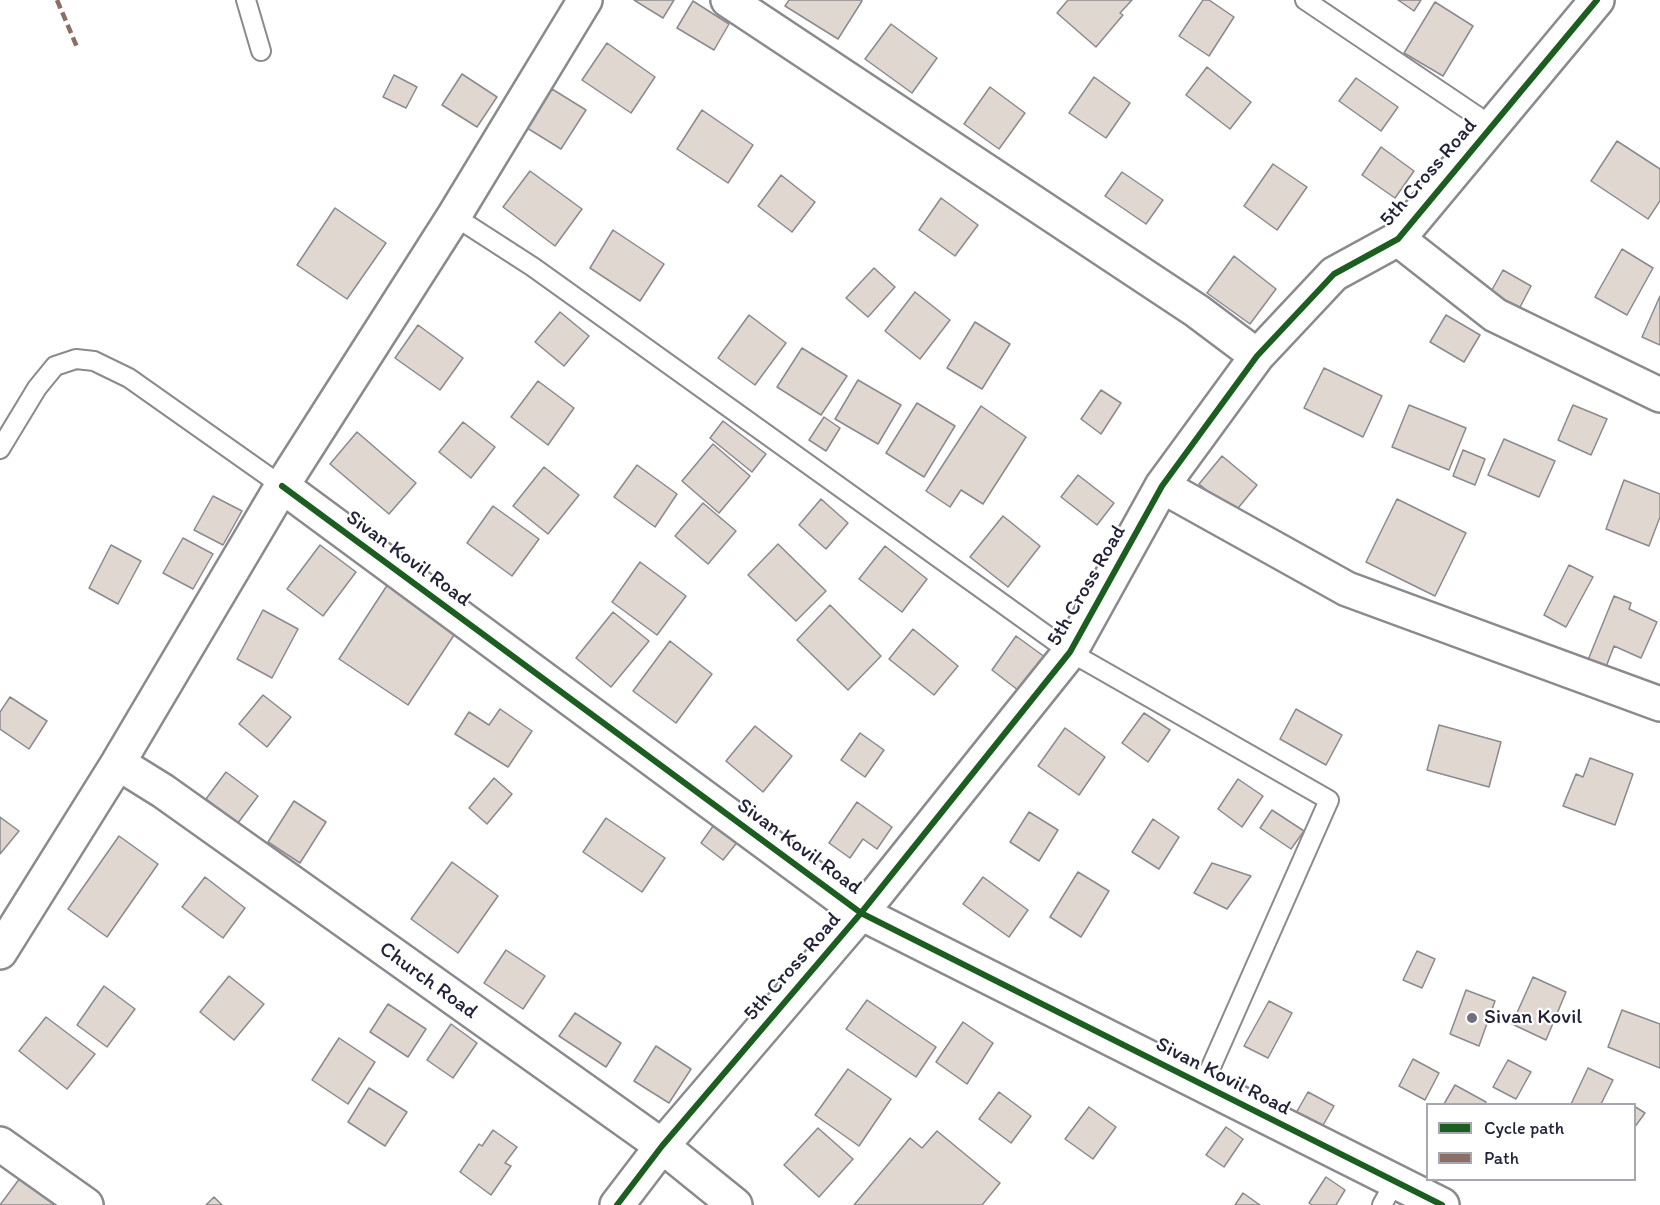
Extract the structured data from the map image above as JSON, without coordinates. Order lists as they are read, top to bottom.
{
  "streets": {
    "street": ["5th Cross Road", "Sivan Kovil Road", "Church Road"]
  },
  "crossings": [
    ["5th Cross Road", "Sivan Kovil Road"],
    ["5th Cross Road", "Church Road"]
  ],
  "places": ["Sivan Kovil"],
  "legend": ["Cycle path", "Path"]
}
